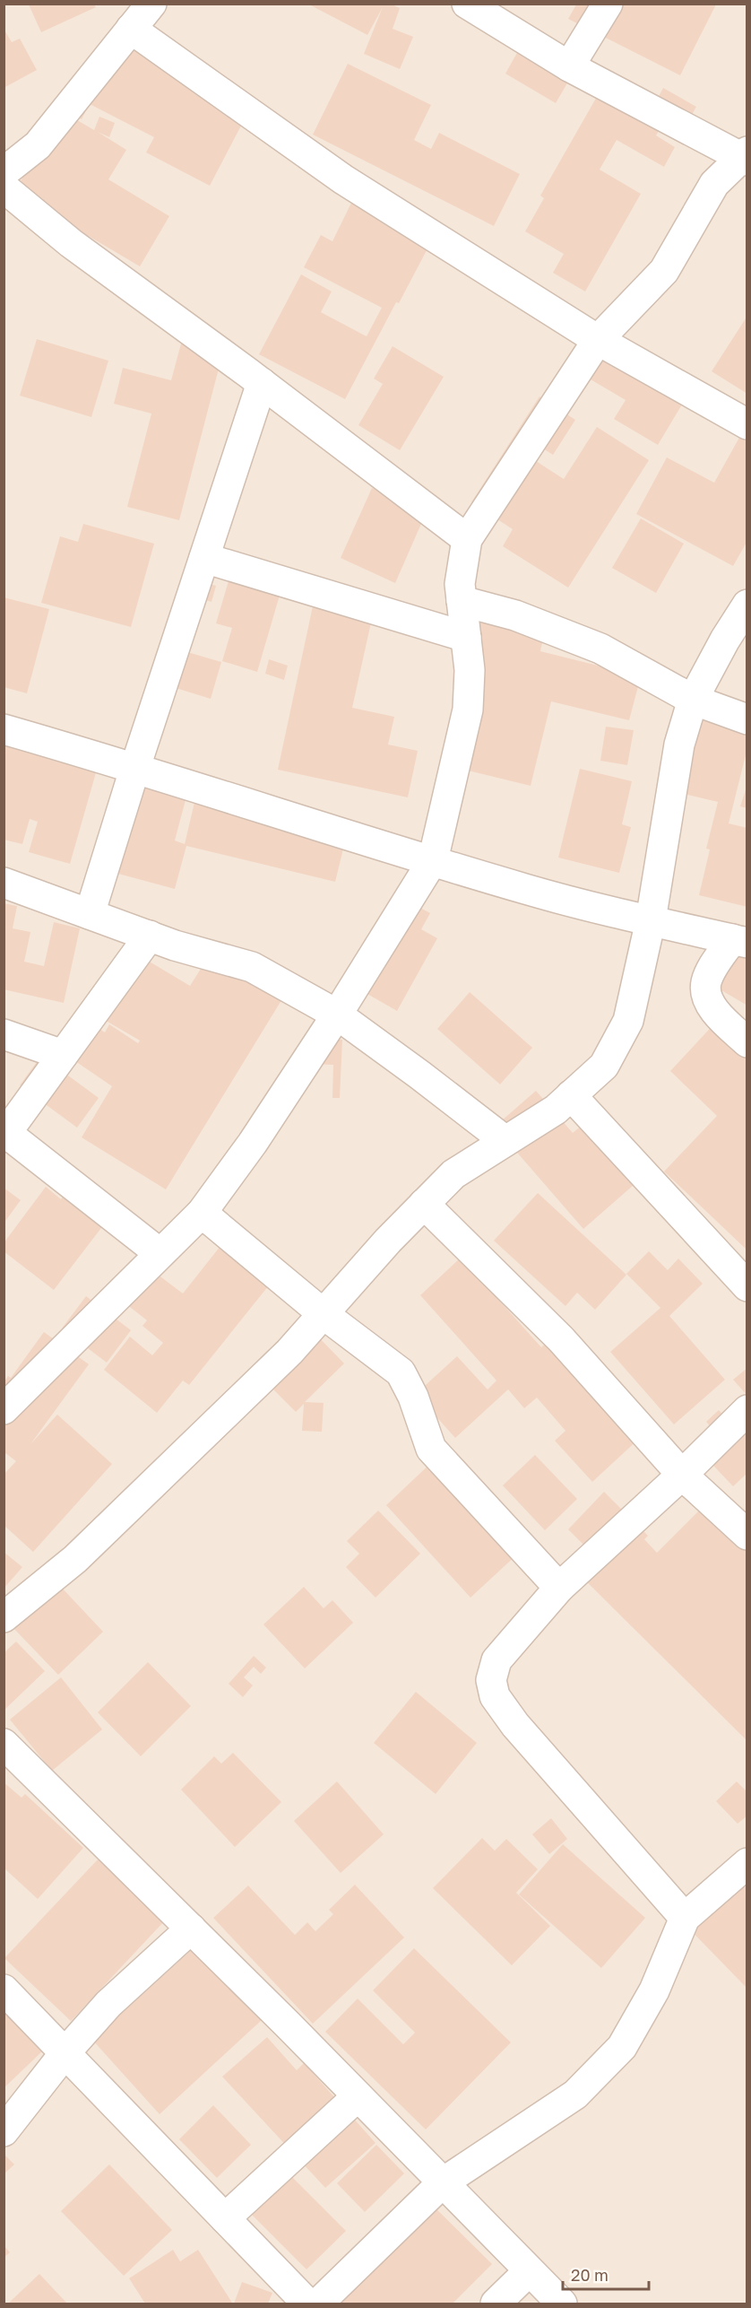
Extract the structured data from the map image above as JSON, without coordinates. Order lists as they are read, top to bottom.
{
  "scale_bar": "20 m"
}
